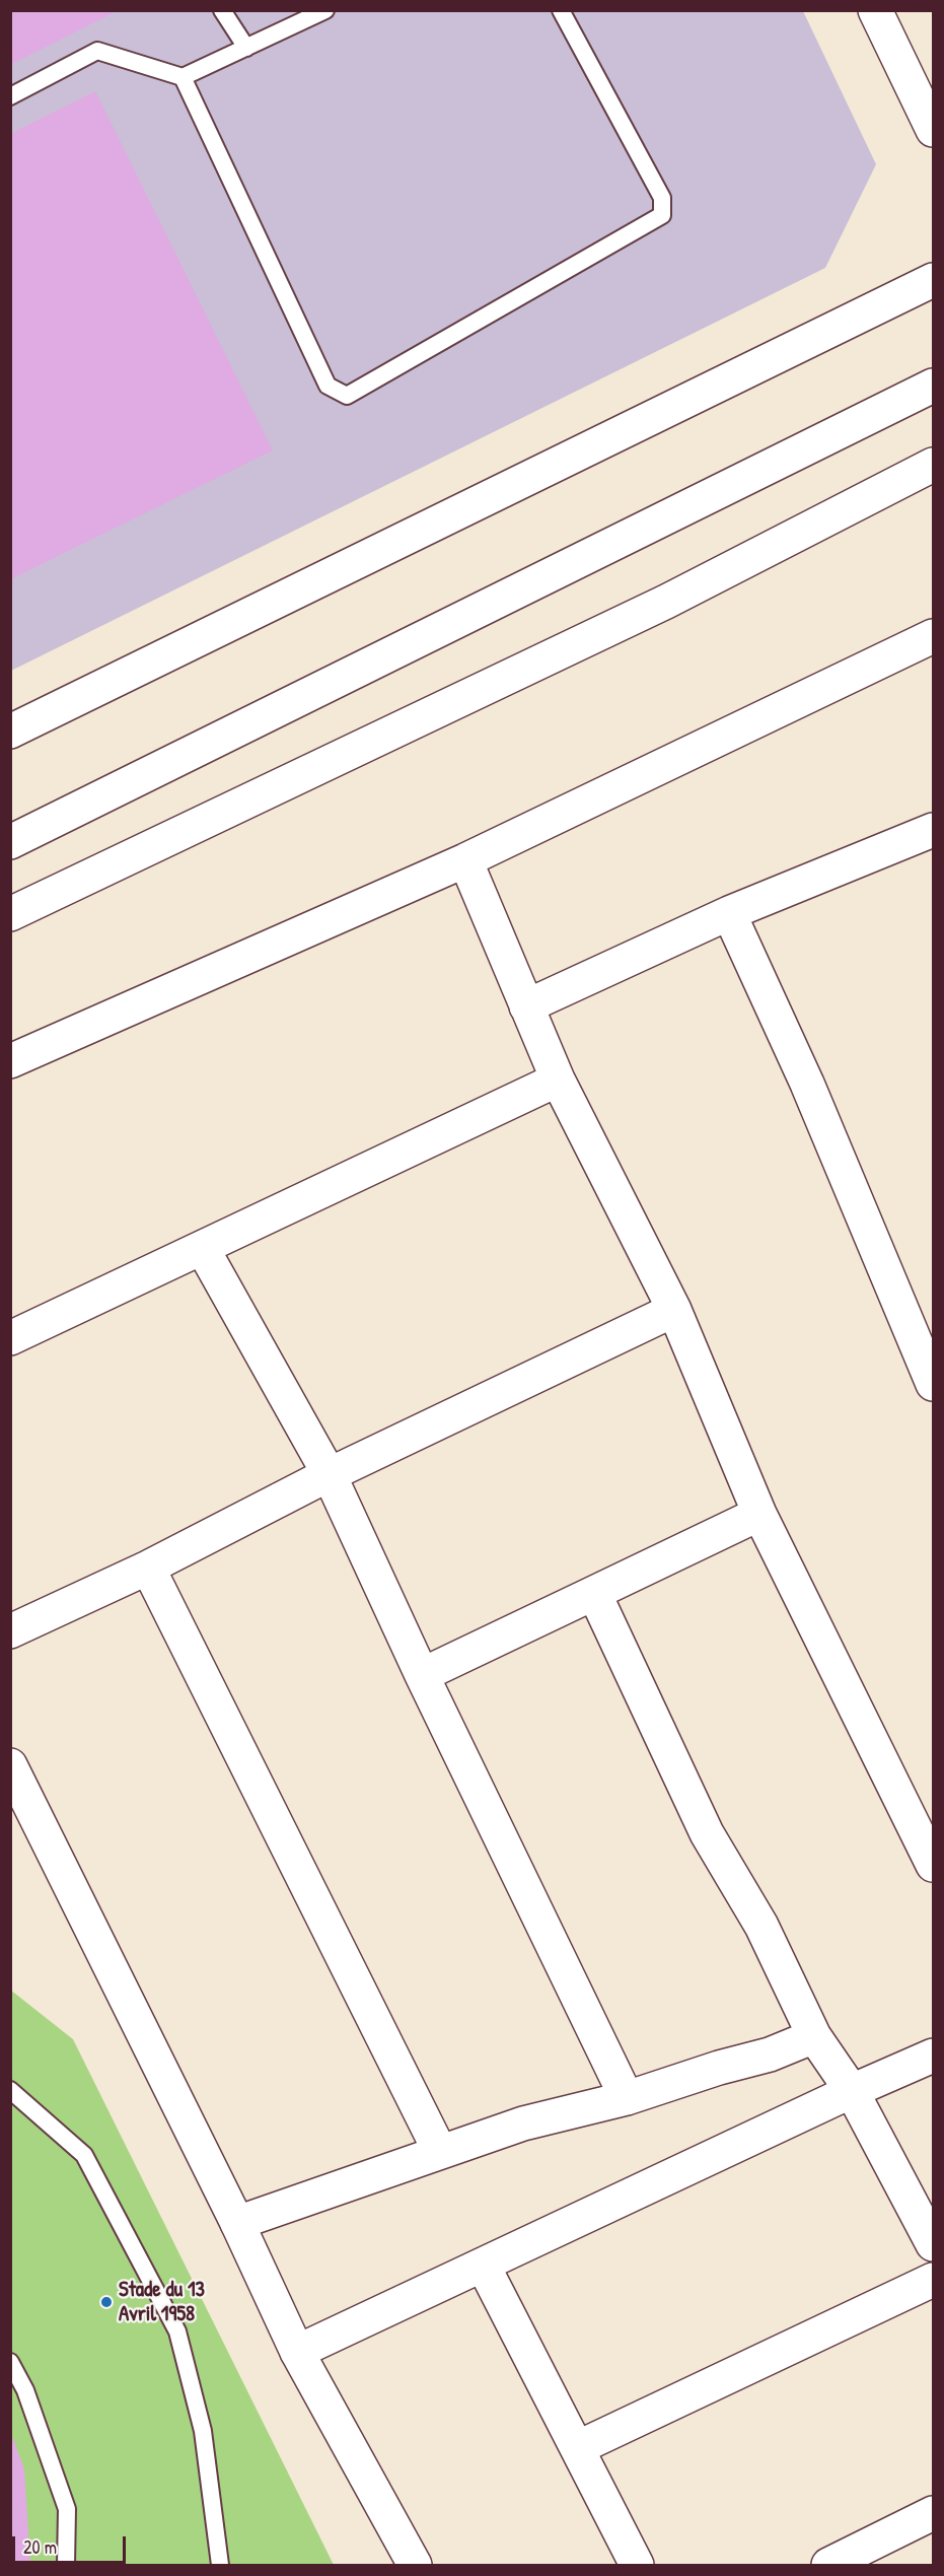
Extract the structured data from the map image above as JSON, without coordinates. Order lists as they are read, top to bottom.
{
  "places": ["Stade du 13 Avril 1958"],
  "scale_bar": "20 m"
}
